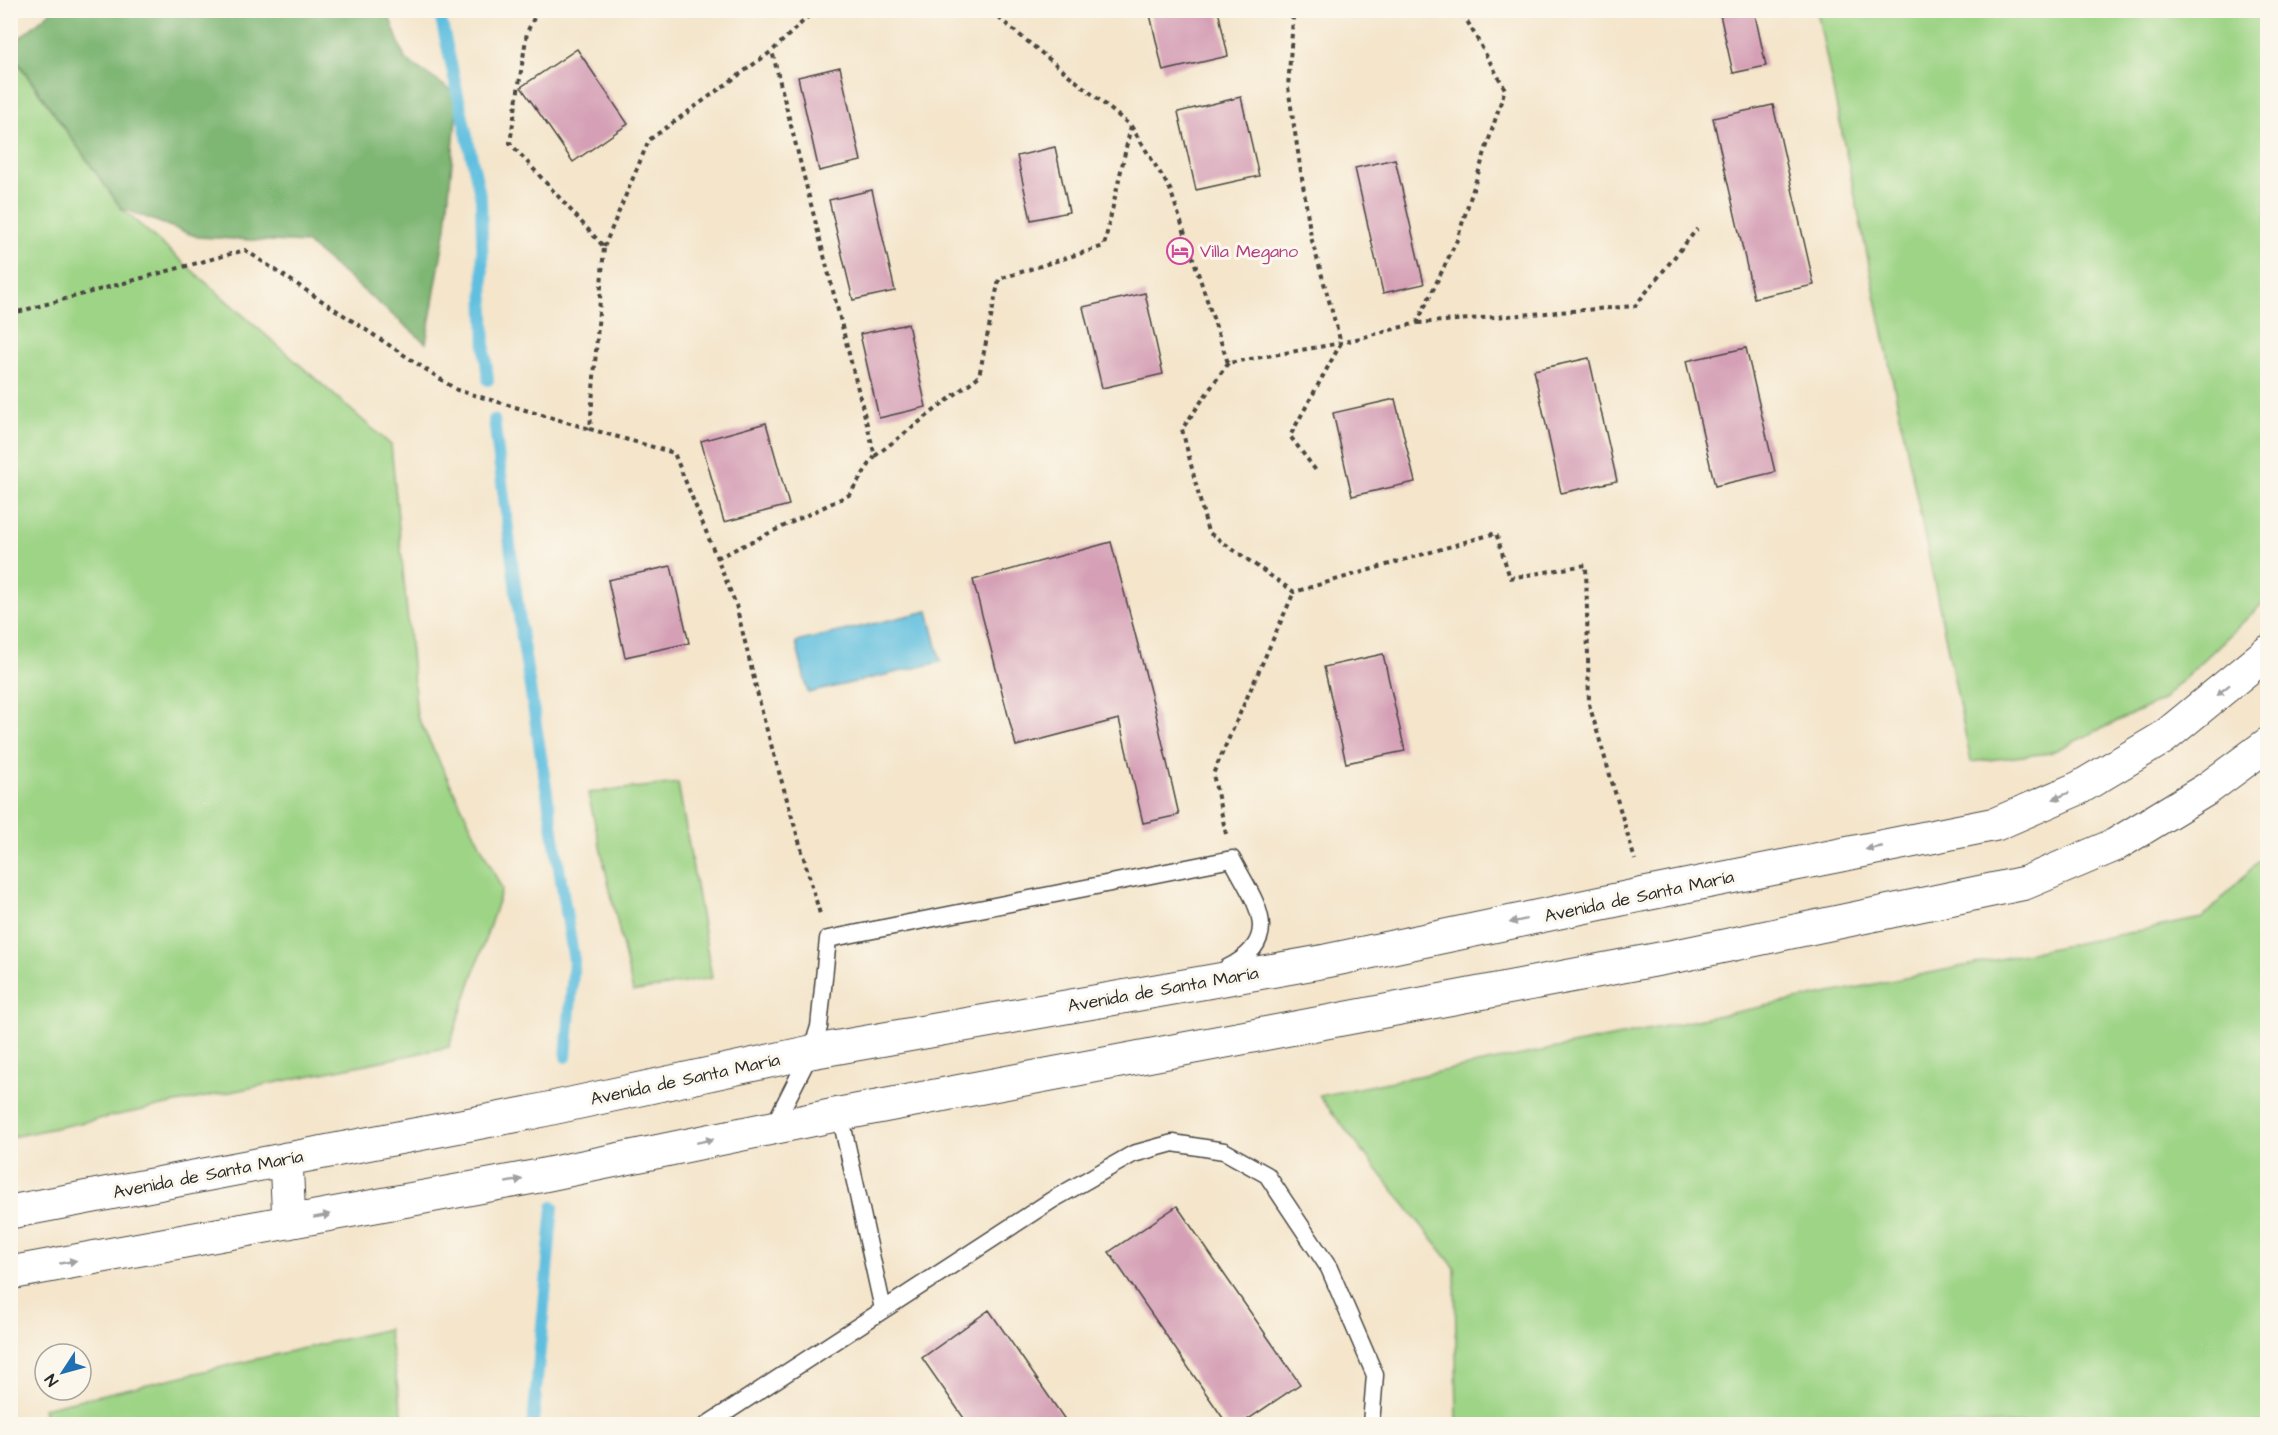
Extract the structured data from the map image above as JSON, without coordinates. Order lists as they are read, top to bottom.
{
  "streets": {
    "street": ["Avenida de Santa María"]
  },
  "places": {
    "hotel": ["Villa Megano"]
  },
  "north": "bottom left"
}
